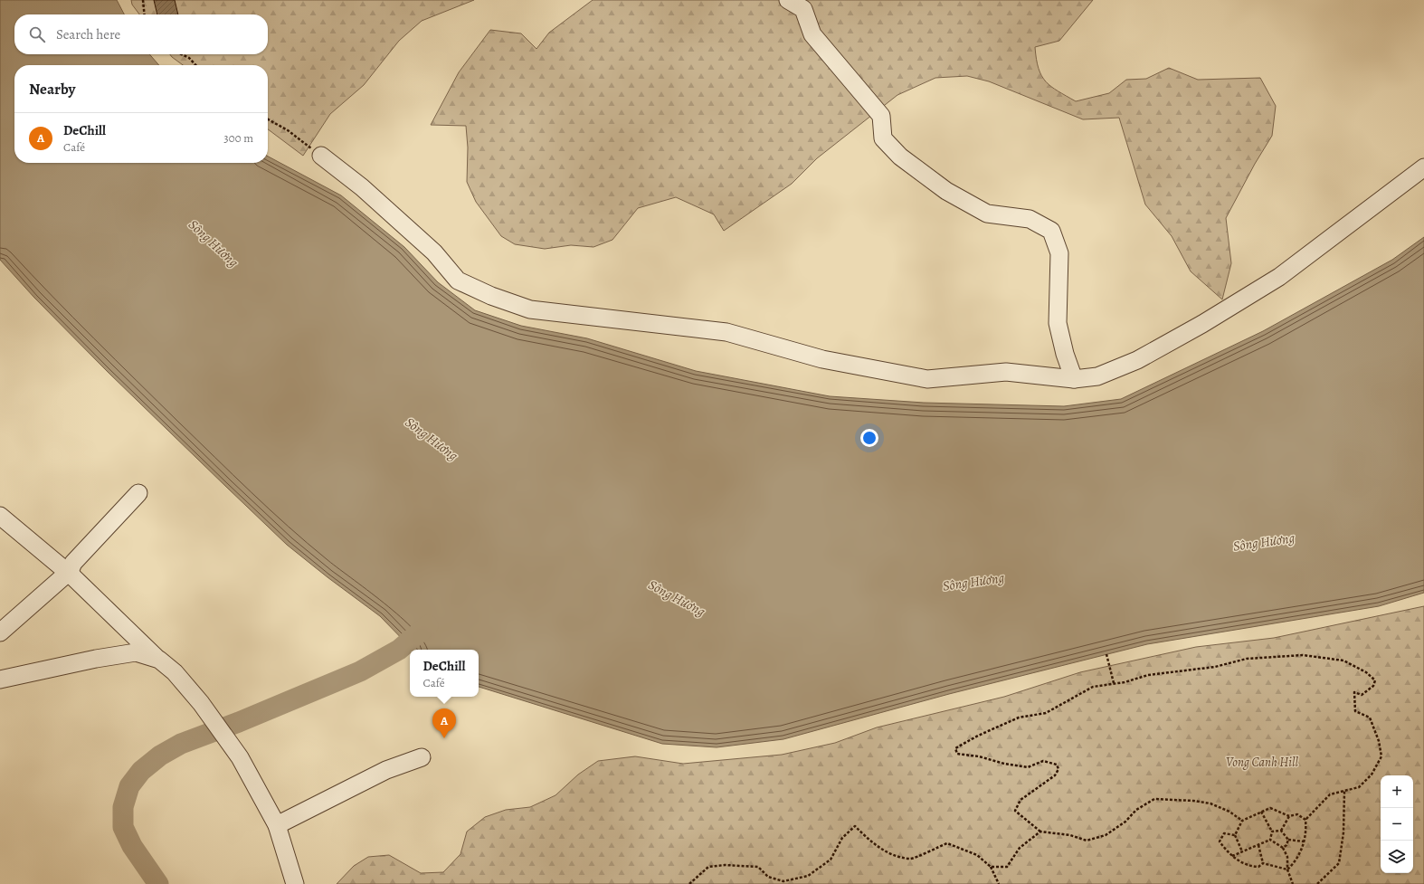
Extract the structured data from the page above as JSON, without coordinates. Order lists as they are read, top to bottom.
{
  "water": ["Sông Hương"],
  "parks": ["Vong Canh Hill"],
  "page": {
    "search": "Search here",
    "heading": "Nearby",
    "list": [
      {
        "mark": "A",
        "name": "DeChill",
        "note": "Café",
        "value": "300 m"
      }
    ],
    "popup": ["DeChill", "Café"],
    "pins": "A",
    "map_buttons": ["+", "−"]
  }
}
